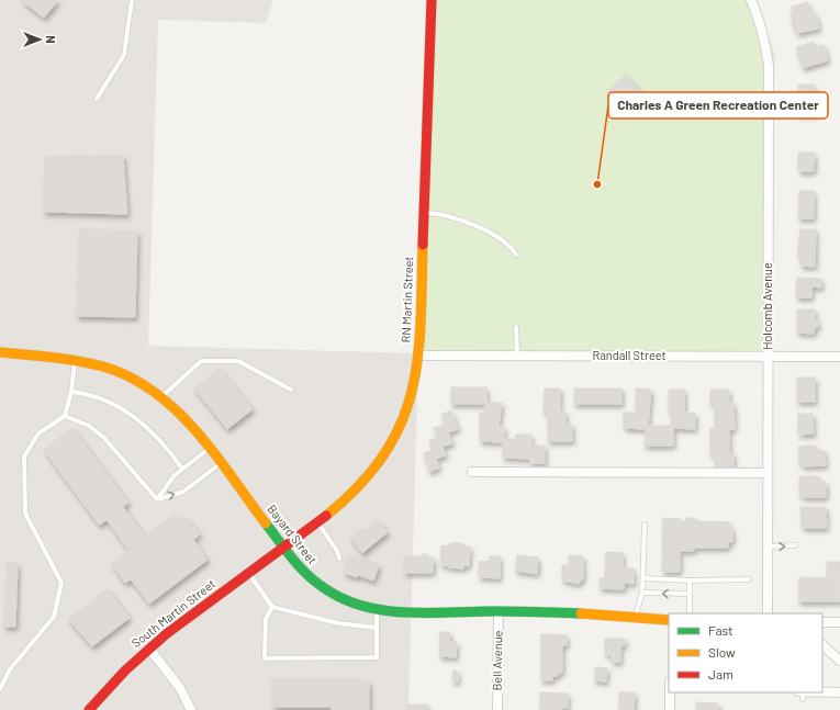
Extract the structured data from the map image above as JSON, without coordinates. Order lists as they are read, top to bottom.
{
  "streets": {
    "street": [
      "RN Martin Street",
      "Holcomb Avenue",
      "Randall Street",
      "Bayard Street",
      "South Martin Street",
      "Bell Avenue"
    ]
  },
  "crossings": [
    ["RN Martin Street", "Randall Street"],
    ["RN Martin Street", "Bayard Street"],
    ["RN Martin Street", "South Martin Street"],
    ["Holcomb Avenue", "Randall Street"],
    ["Bayard Street", "South Martin Street"],
    ["Bayard Street", "Bell Avenue"]
  ],
  "places": ["Charles A Green Recreation Center"],
  "legend": ["Fast", "Slow", "Jam"],
  "north": "right"
}
